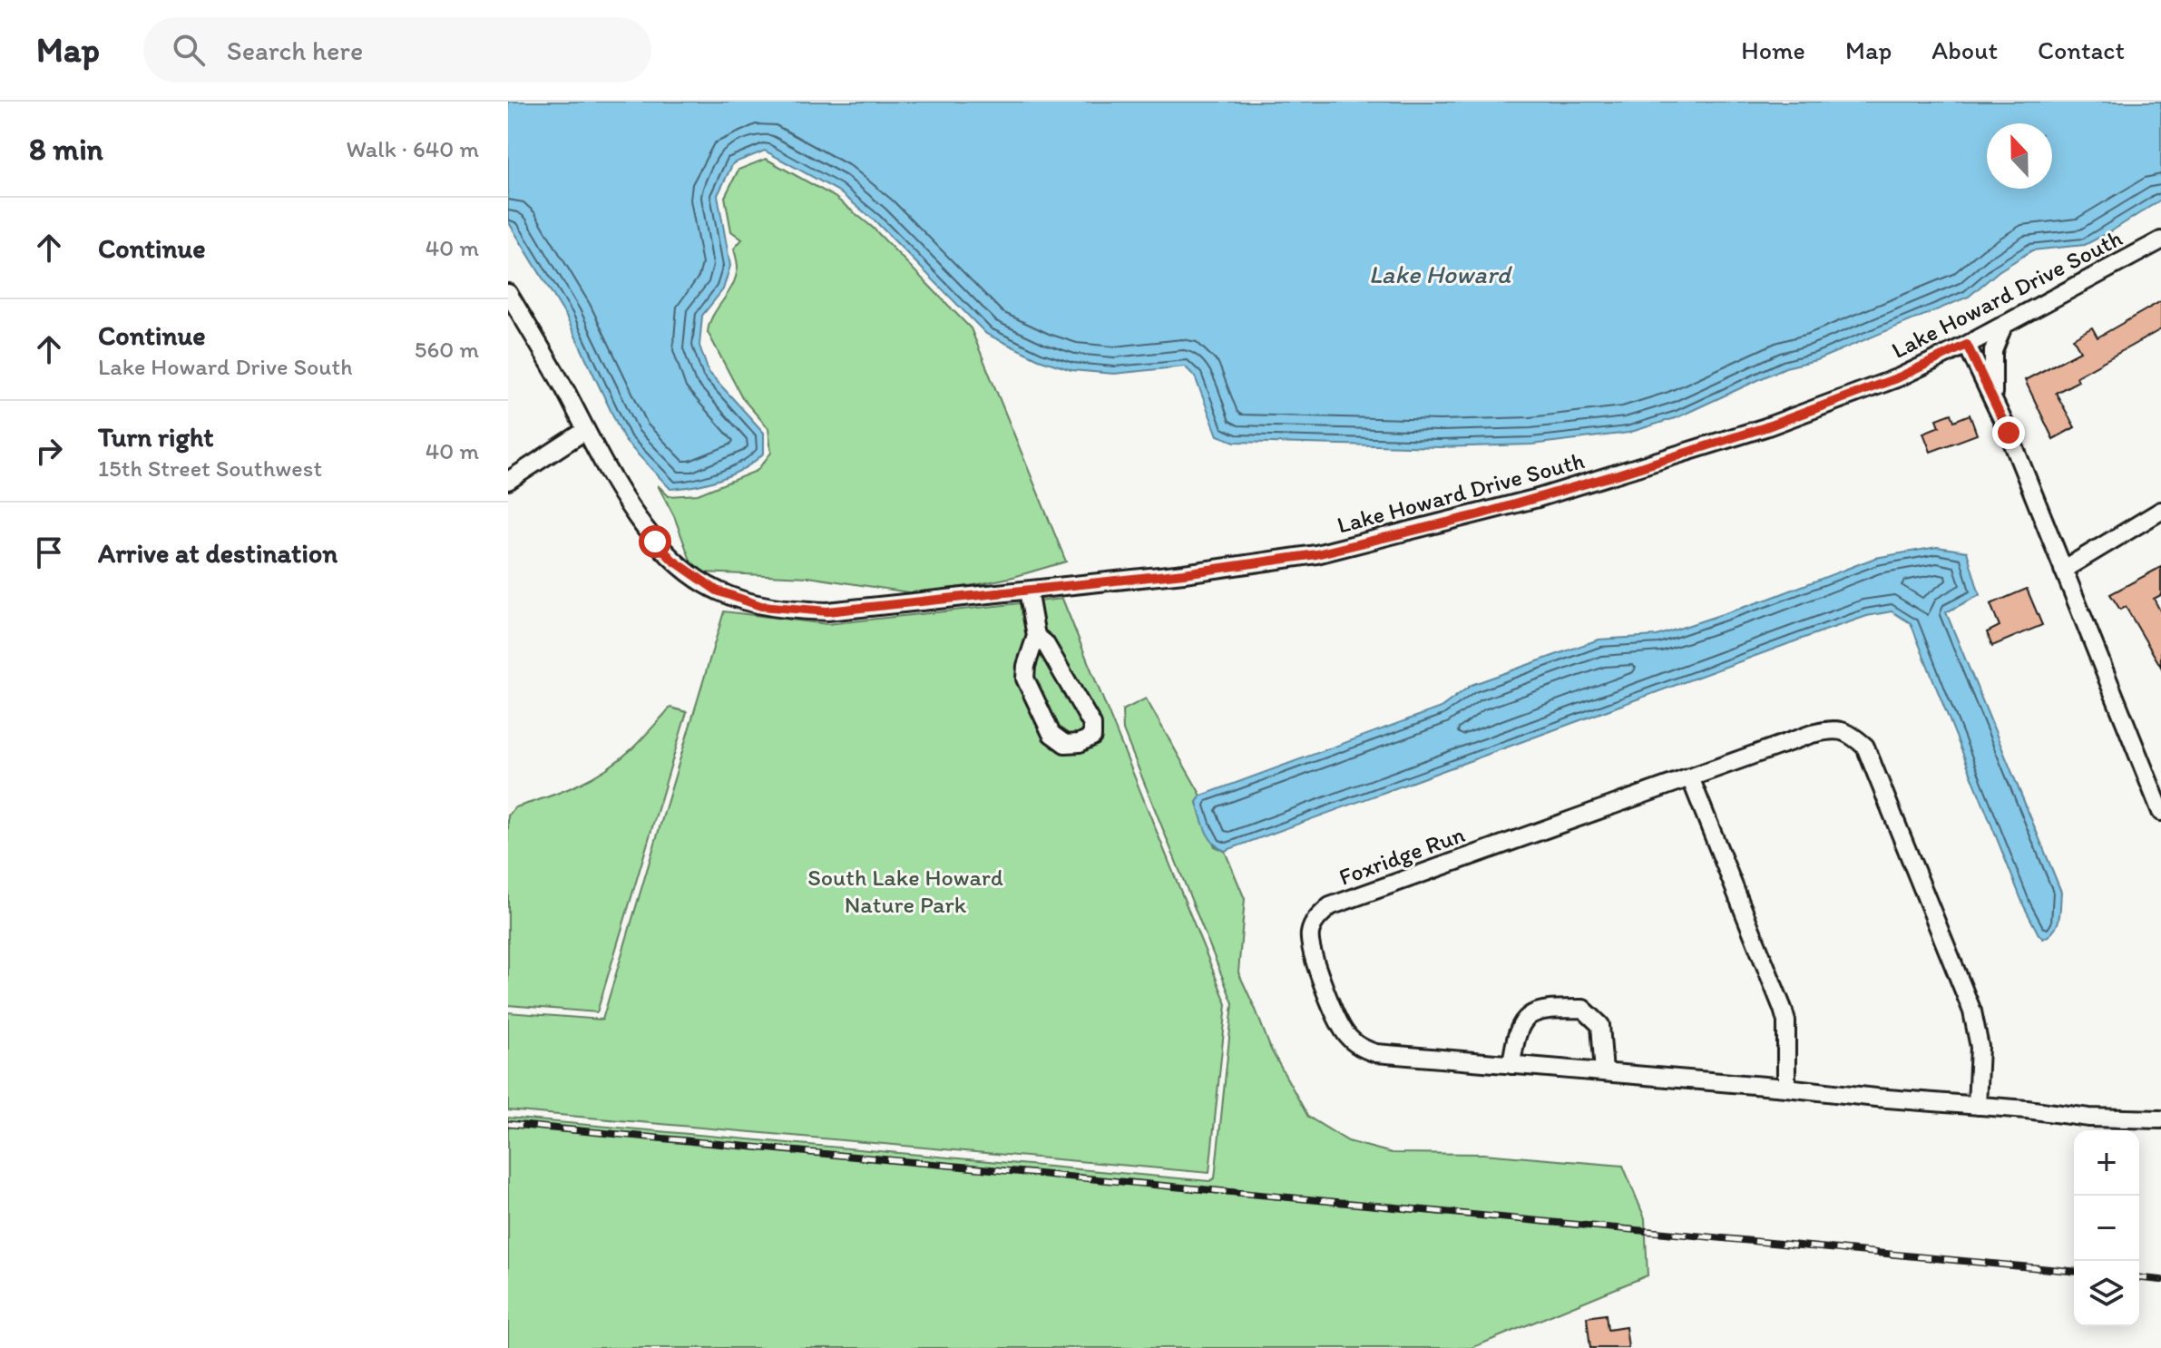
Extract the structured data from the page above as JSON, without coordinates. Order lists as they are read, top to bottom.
{
  "streets": {
    "street": ["Lake Howard Drive South", "Foxridge Run"]
  },
  "water": ["Lake Howard"],
  "parks": ["South Lake Howard Nature Park"],
  "north": "top",
  "page": {
    "header": "Map",
    "search": "Search here",
    "nav": [
      "Home",
      "Map",
      "About",
      "Contact"
    ],
    "heading": ["8 min", "Walk · 640 m"],
    "list": [
      ["Continue", "40 m"],
      ["Continue", "Lake Howard Drive South", "560 m"],
      ["Turn right", "15th Street Southwest", "40 m"],
      "Arrive at destination"
    ],
    "map_buttons": ["+", "−"]
  }
}
